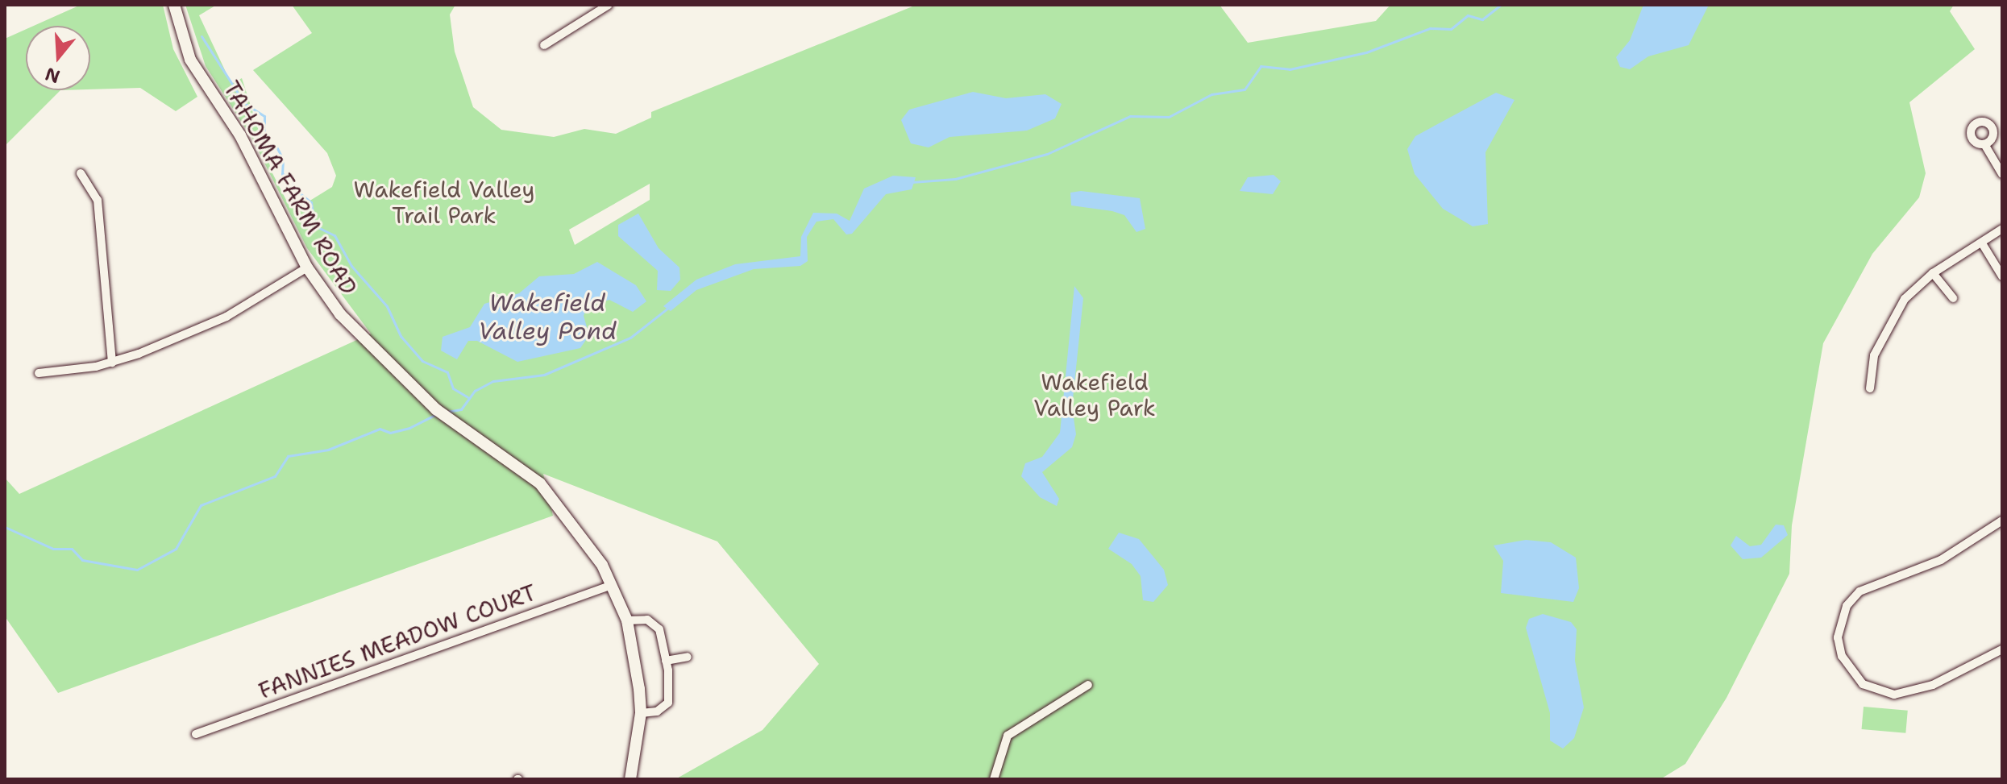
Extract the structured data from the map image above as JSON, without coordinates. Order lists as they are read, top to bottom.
{
  "streets": {
    "street": ["TAHOMA FARM ROAD", "FANNIES MEADOW COURT"]
  },
  "crossings": [
    ["TAHOMA FARM ROAD", "FANNIES MEADOW COURT"]
  ],
  "water": ["Wakefield Valley Pond"],
  "parks": ["Wakefield Valley Trail Park", "Wakefield Valley Park"],
  "north": "bottom"
}
